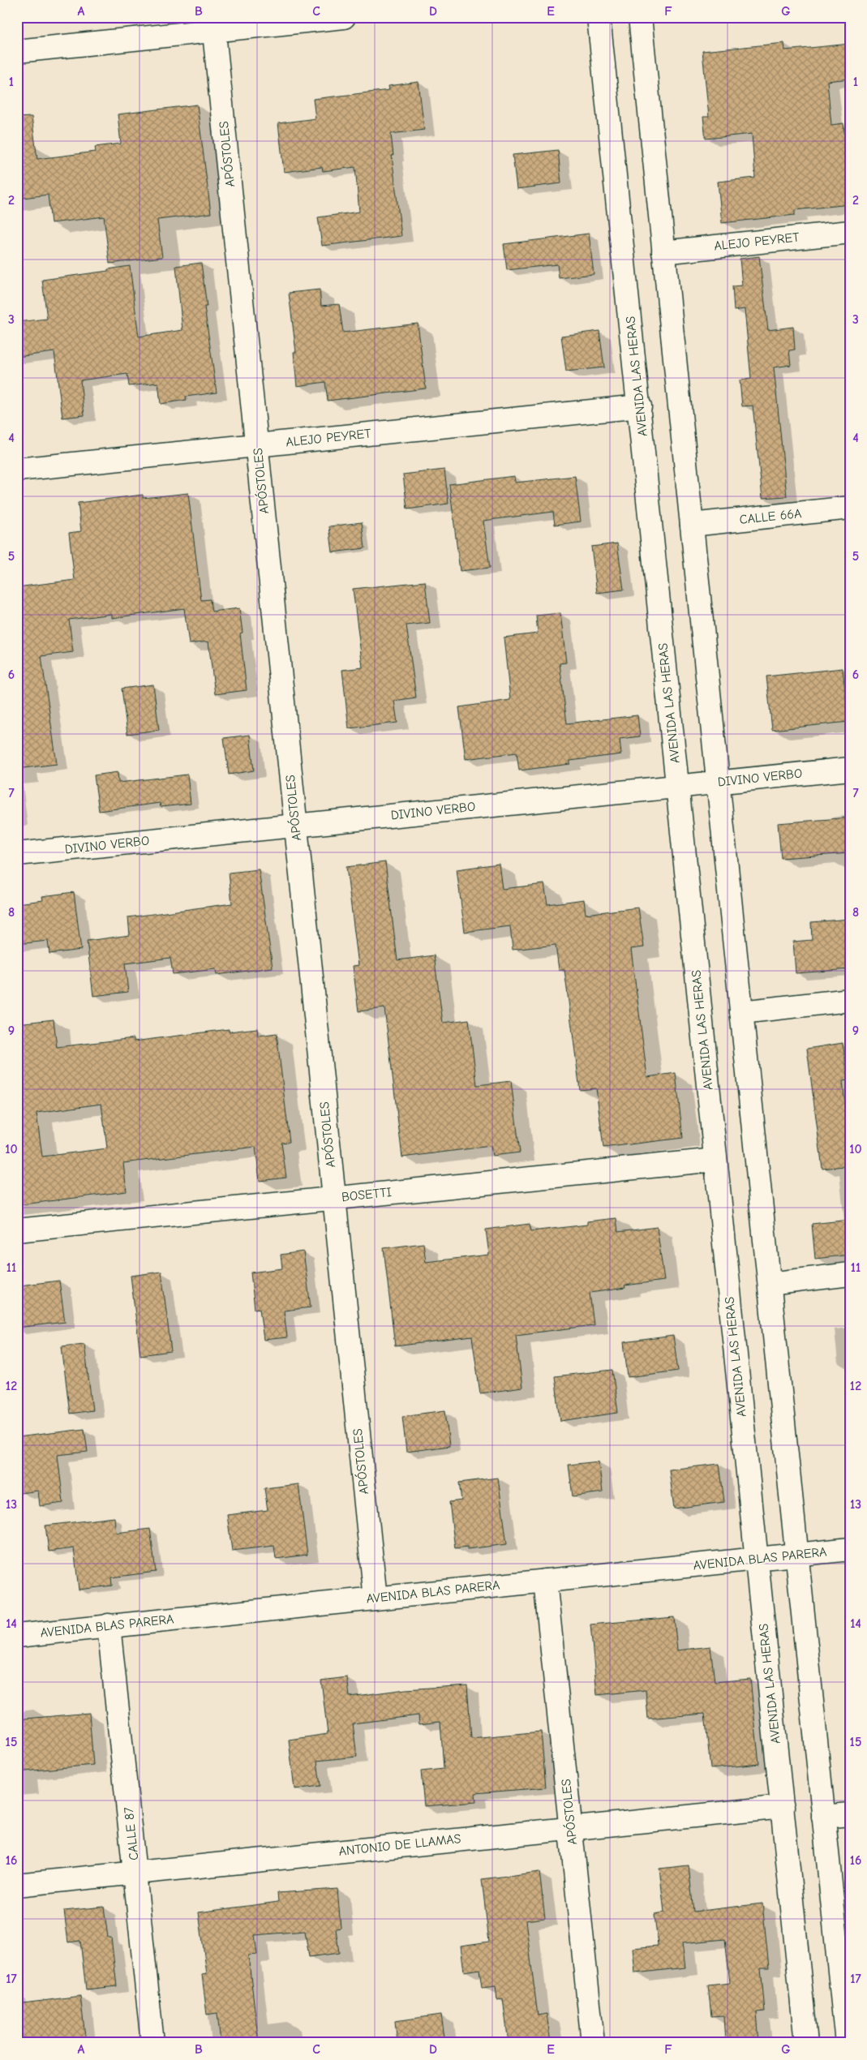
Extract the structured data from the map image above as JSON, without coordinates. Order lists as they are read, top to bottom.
{
  "streets": {
    "street": [
      "APÓSTOLES",
      "ALEJO PEYRET",
      "AVENIDA LAS HERAS",
      "CALLE 66A",
      "DIVINO VERBO",
      "BOSETTI",
      "AVENIDA BLAS PARERA",
      "CALLE 87",
      "ANTONIO DE LLAMAS"
    ]
  },
  "crossings": [
    ["APÓSTOLES", "ALEJO PEYRET"],
    ["APÓSTOLES", "DIVINO VERBO"],
    ["APÓSTOLES", "BOSETTI"],
    ["APÓSTOLES", "AVENIDA BLAS PARERA"],
    ["APÓSTOLES", "ANTONIO DE LLAMAS"],
    ["ALEJO PEYRET", "AVENIDA LAS HERAS"],
    ["AVENIDA LAS HERAS", "DIVINO VERBO"],
    ["AVENIDA LAS HERAS", "BOSETTI"],
    ["AVENIDA LAS HERAS", "AVENIDA BLAS PARERA"],
    ["AVENIDA LAS HERAS", "ANTONIO DE LLAMAS"],
    ["AVENIDA BLAS PARERA", "CALLE 87"],
    ["CALLE 87", "ANTONIO DE LLAMAS"]
  ],
  "grid": {
    "columns": [
      "A",
      "B",
      "C",
      "D",
      "E",
      "F",
      "G"
    ],
    "rows": [
      "1",
      "2",
      "3",
      "4",
      "5",
      "6",
      "7",
      "8",
      "9",
      "10",
      "11",
      "12",
      "13",
      "14",
      "15",
      "16",
      "17"
    ]
  }
}
